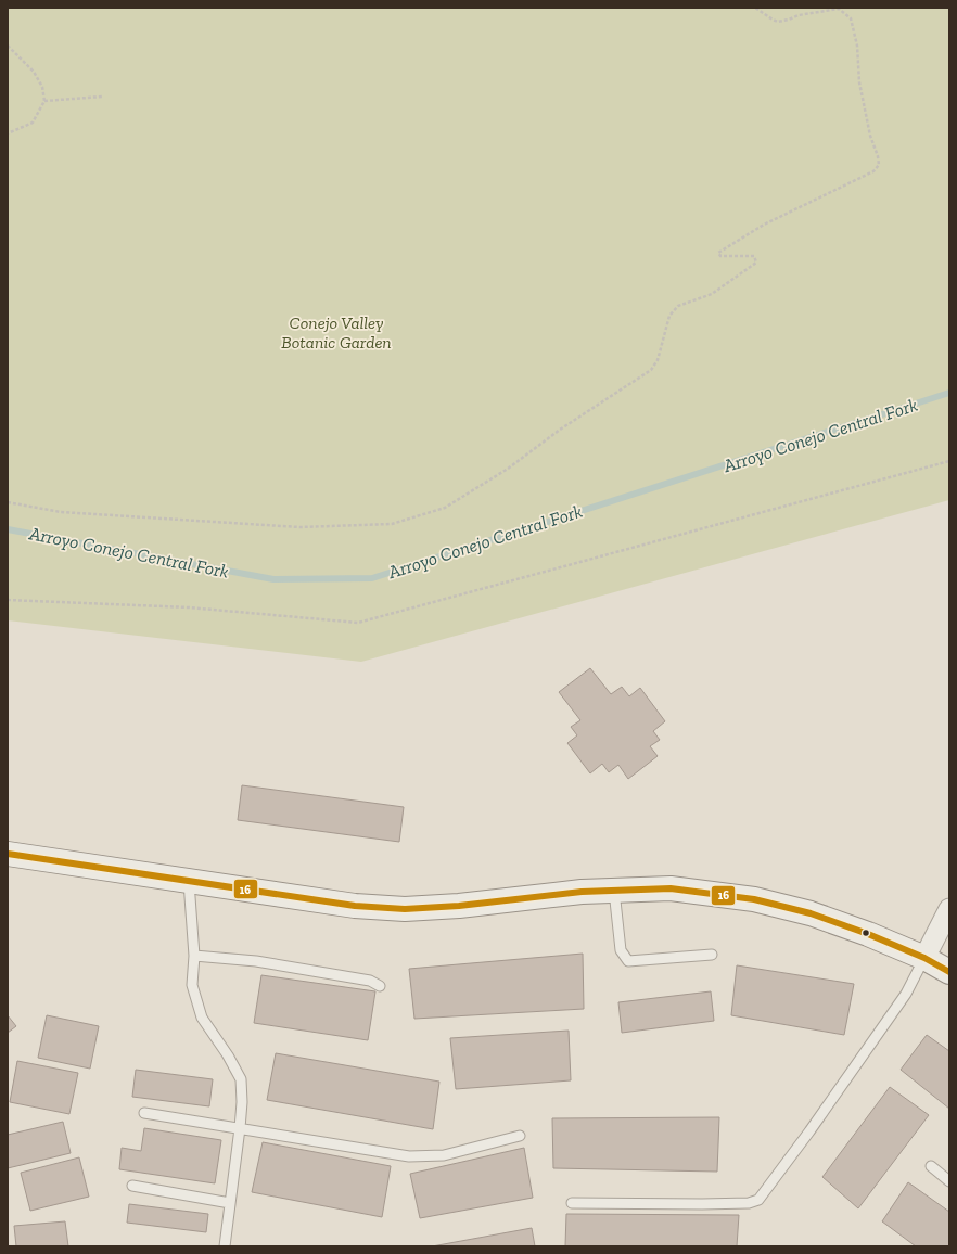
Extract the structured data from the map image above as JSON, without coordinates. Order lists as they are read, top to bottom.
{
  "water": ["Arroyo Conejo Central Fork"],
  "parks": ["Conejo Valley Botanic Garden"],
  "lines": ["transit line 16"]
}
